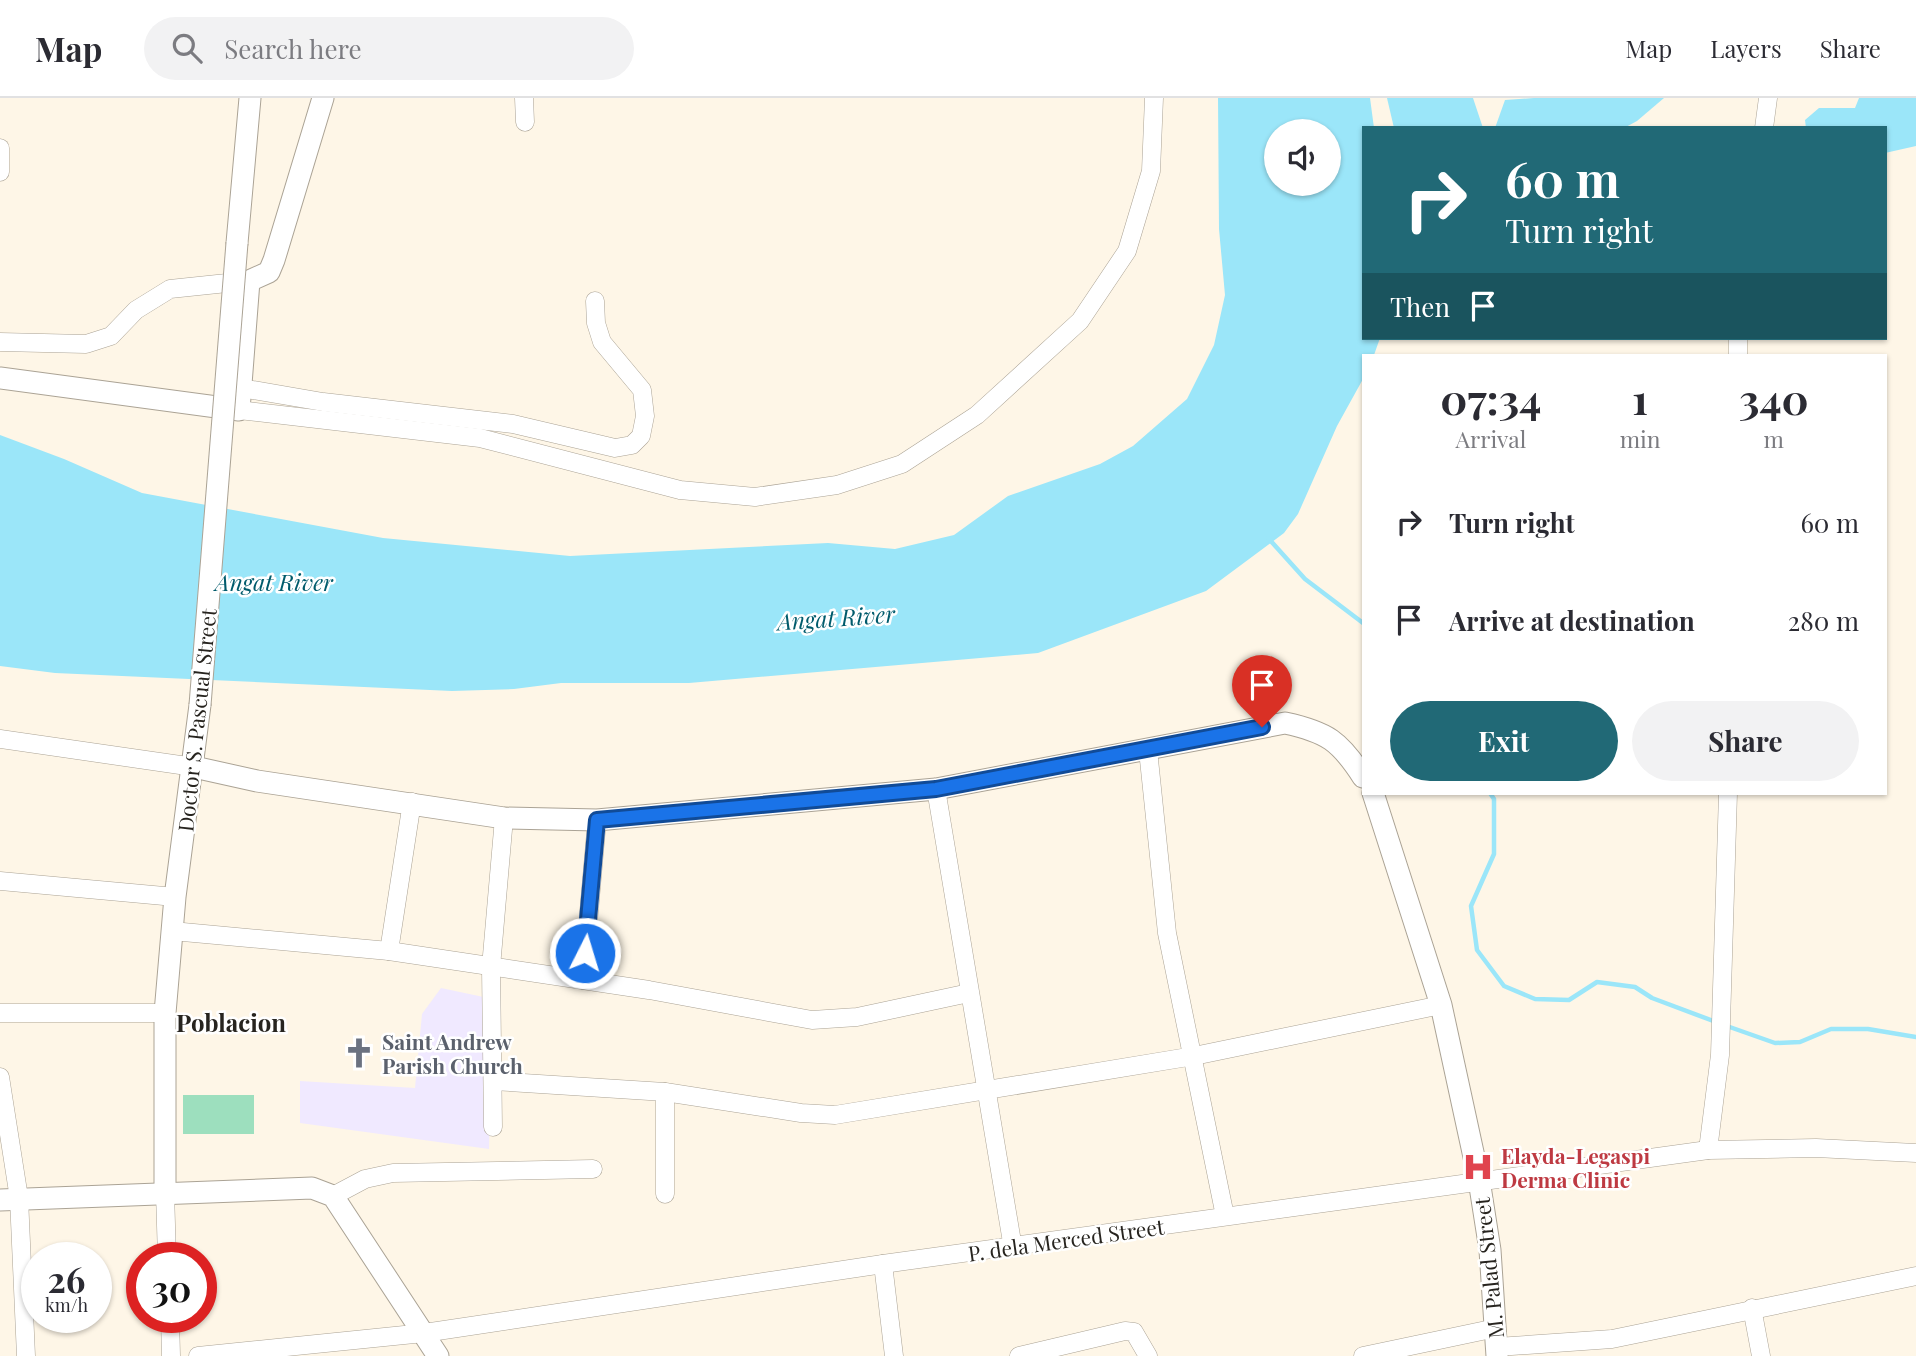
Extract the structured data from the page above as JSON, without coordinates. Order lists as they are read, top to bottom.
{
  "streets": {
    "street": ["Doctor S. Pascual Street", "P. dela Merced Street", "M. Palad Street"]
  },
  "crossings": [
    ["P. dela Merced Street", "M. Palad Street"]
  ],
  "districts": ["Poblacion"],
  "water": ["Angat River"],
  "places": {
    "church": ["Saint Andrew Parish Church"],
    "hospital": ["Elayda-Legaspi Derma Clinic"]
  },
  "page": {
    "header": "Map",
    "search": "Search here",
    "nav": ["Map", "Layers", "Share"],
    "turn": ["60 m", "Turn right"],
    "then": "Then",
    "eta": [
      "07:34",
      "Arrival",
      "1",
      "min",
      "340",
      "m"
    ],
    "list": [
      {
        "name": "Turn right",
        "value": "60 m"
      },
      {
        "name": "Arrive at destination",
        "value": "280 m"
      }
    ],
    "buttons": ["Exit", "Share"],
    "speed": "26 km/h",
    "limit": "30"
  }
}
